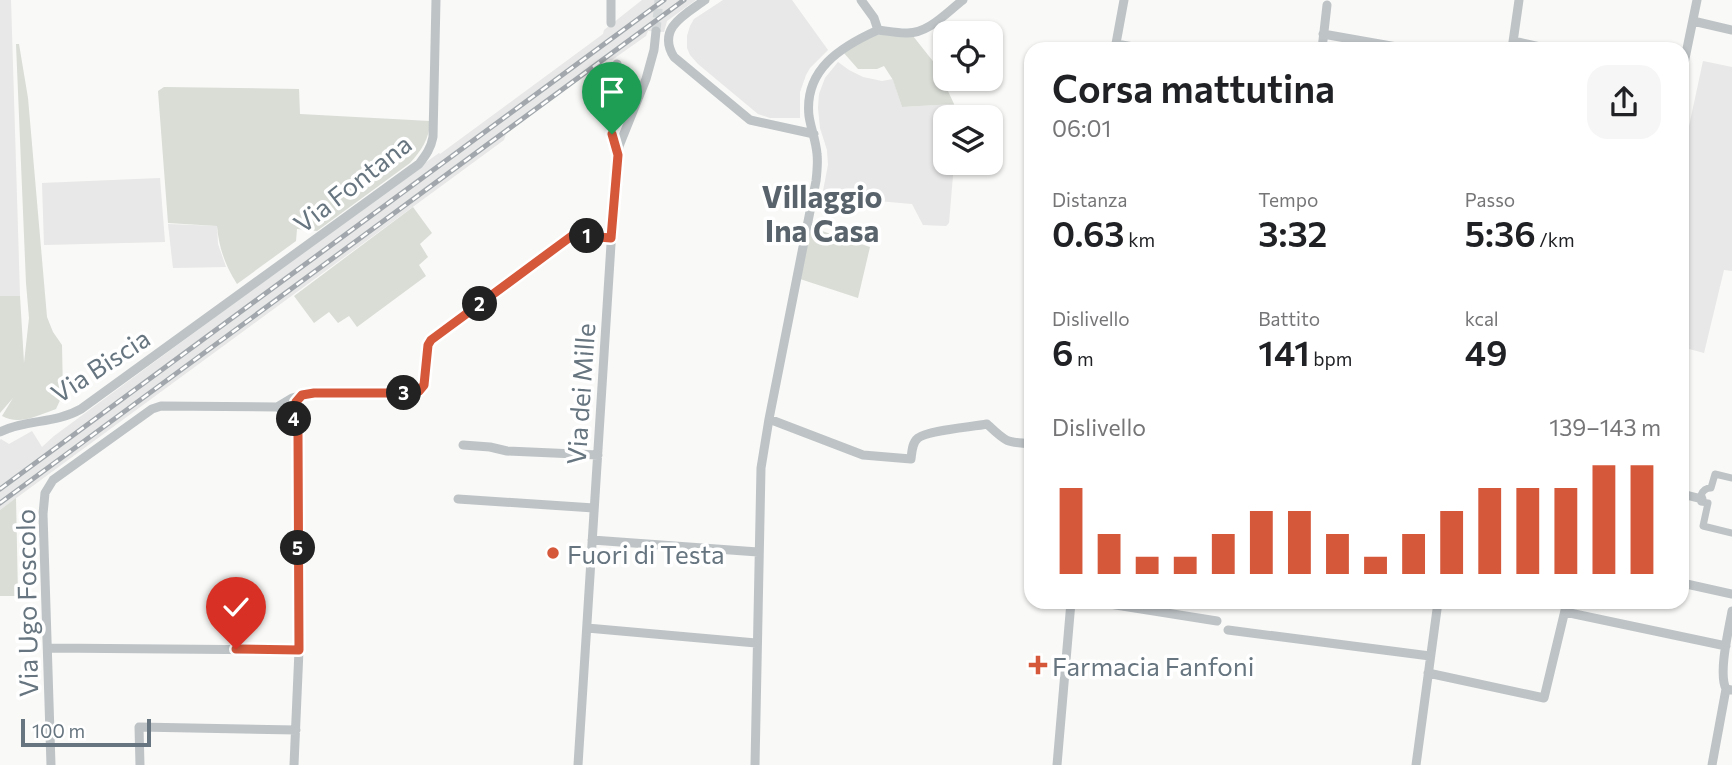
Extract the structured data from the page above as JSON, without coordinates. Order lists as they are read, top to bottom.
{
  "streets": {
    "street": [
      "Via Fontana",
      "Via Biscia",
      "Via dei Mille",
      "Via Ugo Foscolo"
    ]
  },
  "crossings": [
    ["Via Fontana", "Via Biscia"],
    ["Via dei Mille", "Via Ugo Foscolo"]
  ],
  "districts": ["Villaggio Ina Casa"],
  "places": {
    "other": ["Fuori di Testa"],
    "health": ["Farmacia Fanfoni"]
  },
  "scale_bar": "100 m",
  "page": {
    "heading": ["Corsa mattutina", "06:01"],
    "stats": [
      ["Distanza", "0.63 km"],
      ["Tempo", "3:32"],
      ["Passo", "5:36 /km"],
      ["Dislivello", "6 m"],
      ["Battito", "141 bpm"],
      ["kcal", "49"]
    ],
    "pins": [
      "1",
      "2",
      "3",
      "4",
      "5"
    ],
    "chart": ["Dislivello", "139–143 m"],
    "scale": "100 m"
  }
}
